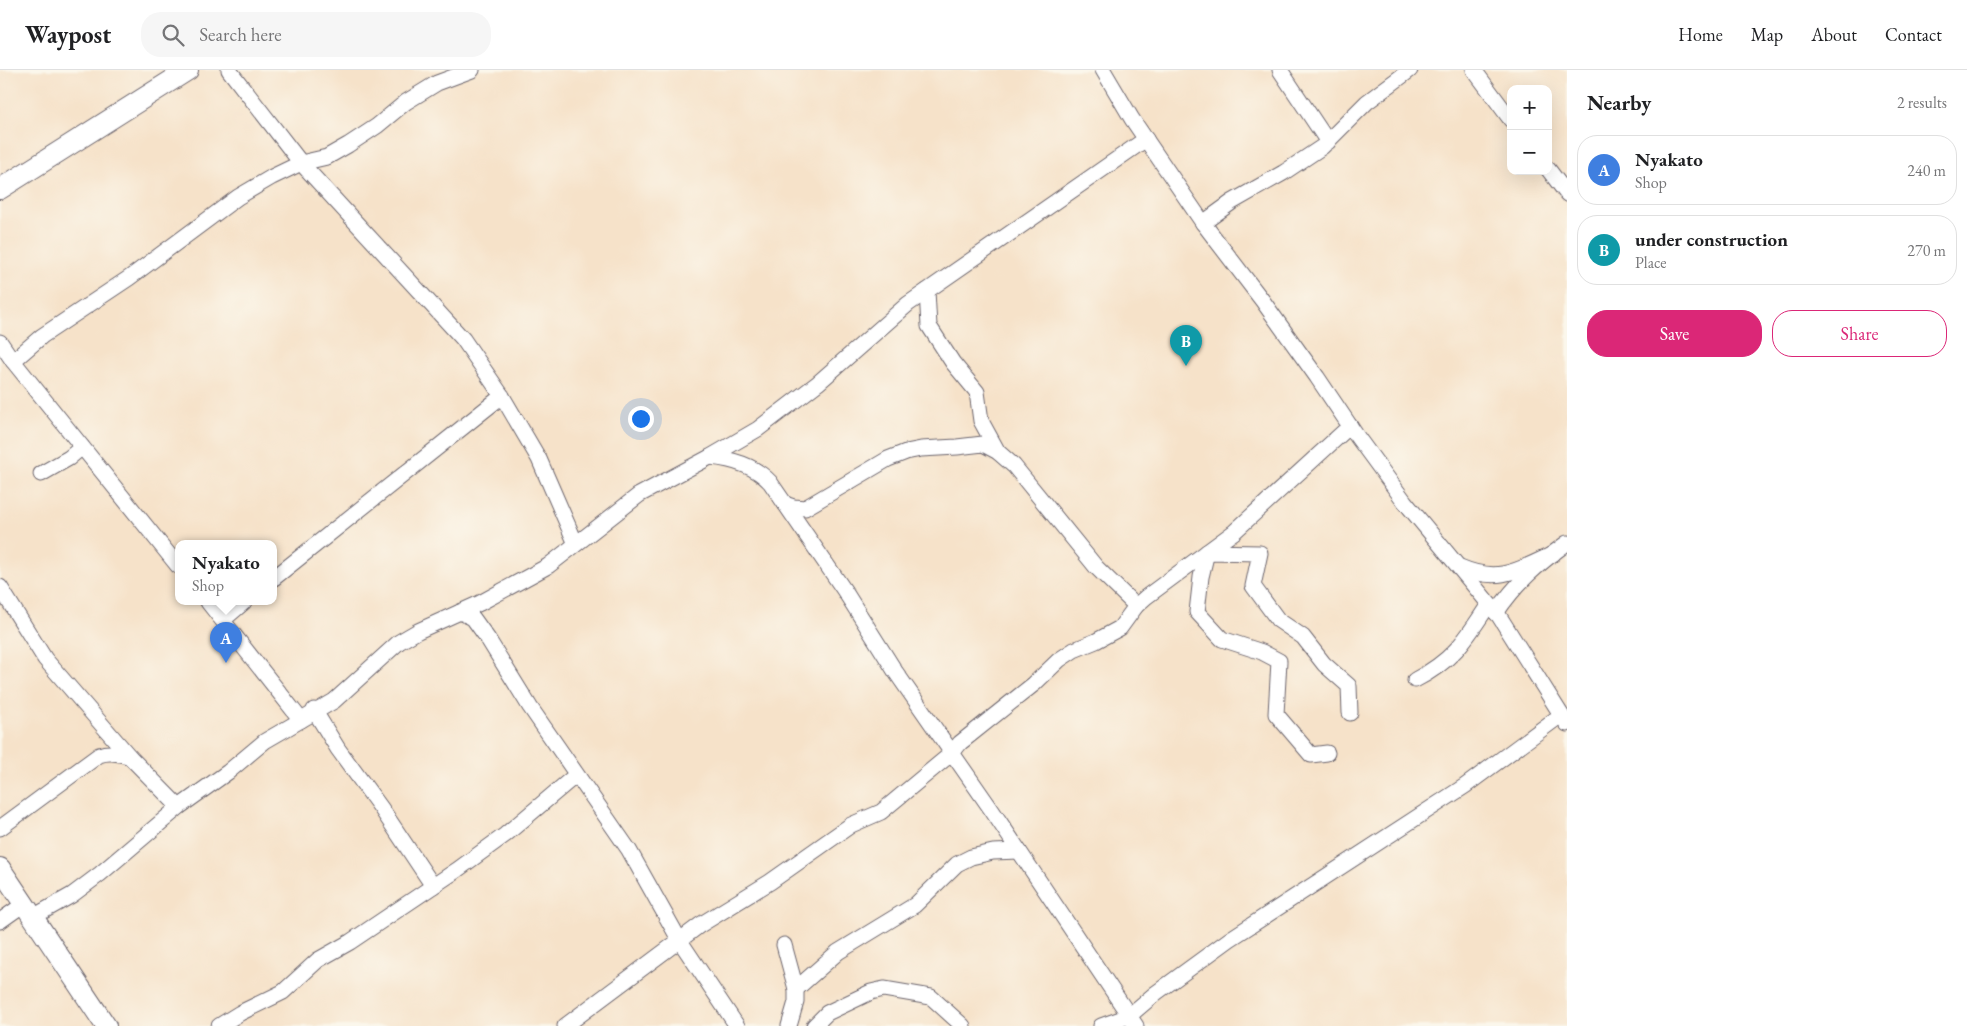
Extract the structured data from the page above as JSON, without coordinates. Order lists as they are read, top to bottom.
{
  "page": {
    "header": "Waypost",
    "search": "Search here",
    "nav": [
      "Home",
      "Map",
      "About",
      "Contact"
    ],
    "heading": ["Nearby", "2 results"],
    "map_buttons": ["+", "−"],
    "list": [
      {
        "mark": "A",
        "name": "Nyakato",
        "note": "Shop",
        "value": "240 m"
      },
      {
        "mark": "B",
        "name": "under construction",
        "note": "Place",
        "value": "270 m"
      }
    ],
    "buttons": ["Save", "Share"],
    "pins": ["B", "A"],
    "popup": ["Nyakato", "Shop"]
  }
}
